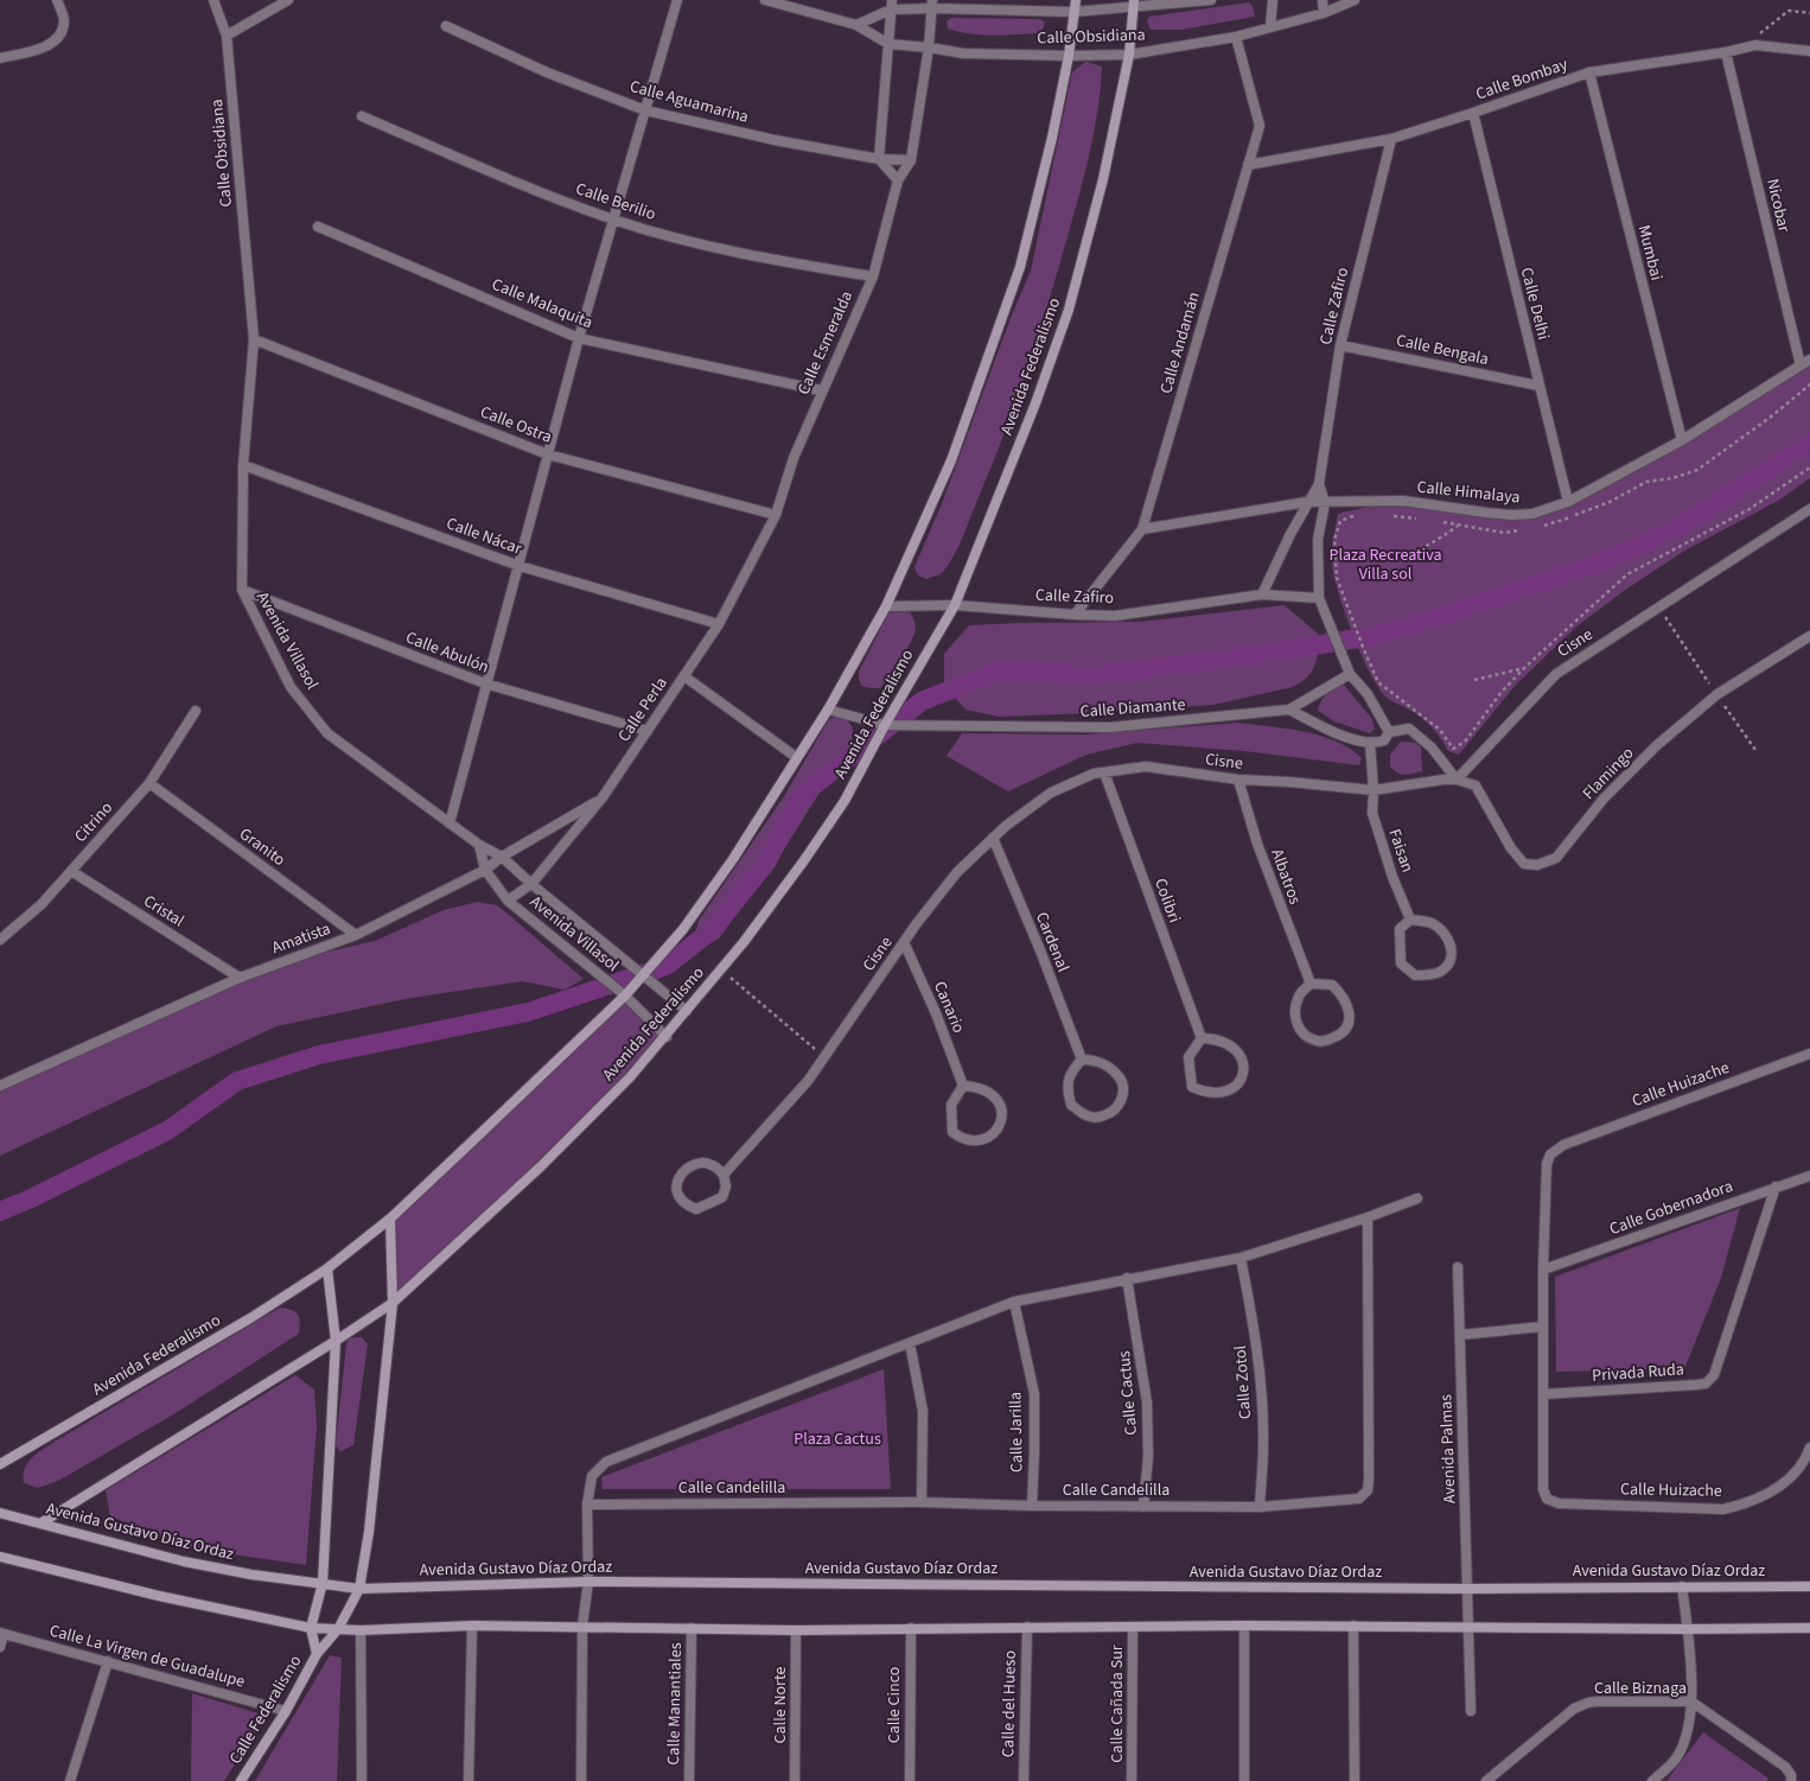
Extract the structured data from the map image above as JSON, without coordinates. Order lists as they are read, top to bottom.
{
  "streets": {
    "street": [
      "Calle Obsidiana",
      "Calle Bombay",
      "Calle Aguamarina",
      "Calle Berilio",
      "Nicobar",
      "Mumbai",
      "Calle Malaquita",
      "Calle Delhi",
      "Calle Zafiro",
      "Calle Esmeralda",
      "Calle Andamán",
      "Calle Bengala",
      "Avenida Federalismo",
      "Calle Ostra",
      "Calle Himalaya",
      "Calle Nácar",
      "Avenida Villasol",
      "Cisne",
      "Calle Abulón",
      "Calle Diamante",
      "Calle Perla",
      "Flamingo",
      "Citrino",
      "Granito",
      "Faisan",
      "Albatros",
      "Colibri",
      "Cristal",
      "Amatista",
      "Cardenal",
      "Canario",
      "Calle Huizache",
      "Calle Gobernadora",
      "Privada Ruda",
      "Calle Zotol",
      "Calle Cactus",
      "Calle Jarilla",
      "Avenida Palmas",
      "Calle Candelilla",
      "Avenida Gustavo Díaz Ordaz",
      "Calle La Virgen de Guadalupe",
      "Calle Biznaga",
      "Calle Manantiales",
      "Calle del Hueso",
      "Calle Cañada Sur",
      "Calle Norte",
      "Calle Cinco",
      "Calle Federalismo"
    ]
  },
  "crossings": [
    ["Calle Obsidiana", "Calle Esmeralda"],
    ["Calle Obsidiana", "Calle Andamán"],
    ["Calle Obsidiana", "Avenida Federalismo"],
    ["Calle Obsidiana", "Calle Ostra"],
    ["Calle Obsidiana", "Avenida Villasol"],
    ["Calle Bombay", "Nicobar"],
    ["Calle Bombay", "Mumbai"],
    ["Calle Bombay", "Calle Delhi"],
    ["Calle Bombay", "Calle Zafiro"],
    ["Calle Bombay", "Calle Andamán"],
    ["Calle Aguamarina", "Calle Esmeralda"],
    ["Calle Berilio", "Calle Esmeralda"],
    ["Nicobar", "Calle Himalaya"],
    ["Mumbai", "Calle Himalaya"],
    ["Calle Malaquita", "Calle Esmeralda"],
    ["Calle Delhi", "Calle Bengala"],
    ["Calle Delhi", "Calle Himalaya"],
    ["Calle Zafiro", "Calle Bengala"],
    ["Calle Zafiro", "Avenida Federalismo"],
    ["Calle Zafiro", "Calle Himalaya"],
    ["Calle Esmeralda", "Calle Ostra"],
    ["Calle Esmeralda", "Calle Perla"],
    ["Calle Andamán", "Calle Himalaya"],
    ["Avenida Federalismo", "Avenida Villasol"],
    ["Avenida Federalismo", "Calle Diamante"],
    ["Avenida Federalismo", "Avenida Gustavo Díaz Ordaz"],
    ["Calle Ostra", "Avenida Villasol"],
    ["Calle Ostra", "Calle Perla"],
    ["Calle Nácar", "Avenida Villasol"],
    ["Calle Nácar", "Calle Perla"],
    ["Avenida Villasol", "Calle Abulón"],
    ["Avenida Villasol", "Calle Perla"],
    ["Avenida Villasol", "Amatista"],
    ["Cisne", "Flamingo"],
    ["Cisne", "Faisan"],
    ["Cisne", "Albatros"],
    ["Cisne", "Colibri"],
    ["Cisne", "Cardenal"],
    ["Cisne", "Canario"],
    ["Calle Abulón", "Calle Perla"],
    ["Calle Perla", "Amatista"],
    ["Citrino", "Granito"],
    ["Citrino", "Cristal"],
    ["Granito", "Amatista"],
    ["Cristal", "Amatista"],
    ["Calle Huizache", "Calle Gobernadora"],
    ["Calle Huizache", "Privada Ruda"],
    ["Calle Gobernadora", "Privada Ruda"],
    ["Calle Zotol", "Calle Candelilla"],
    ["Calle Cactus", "Calle Candelilla"],
    ["Calle Jarilla", "Calle Candelilla"],
    ["Avenida Palmas", "Avenida Gustavo Díaz Ordaz"],
    ["Calle La Virgen de Guadalupe", "Calle Federalismo"]
  ],
  "parks": ["Plaza Recreativa Villa sol", "Plaza Cactus"]
}
